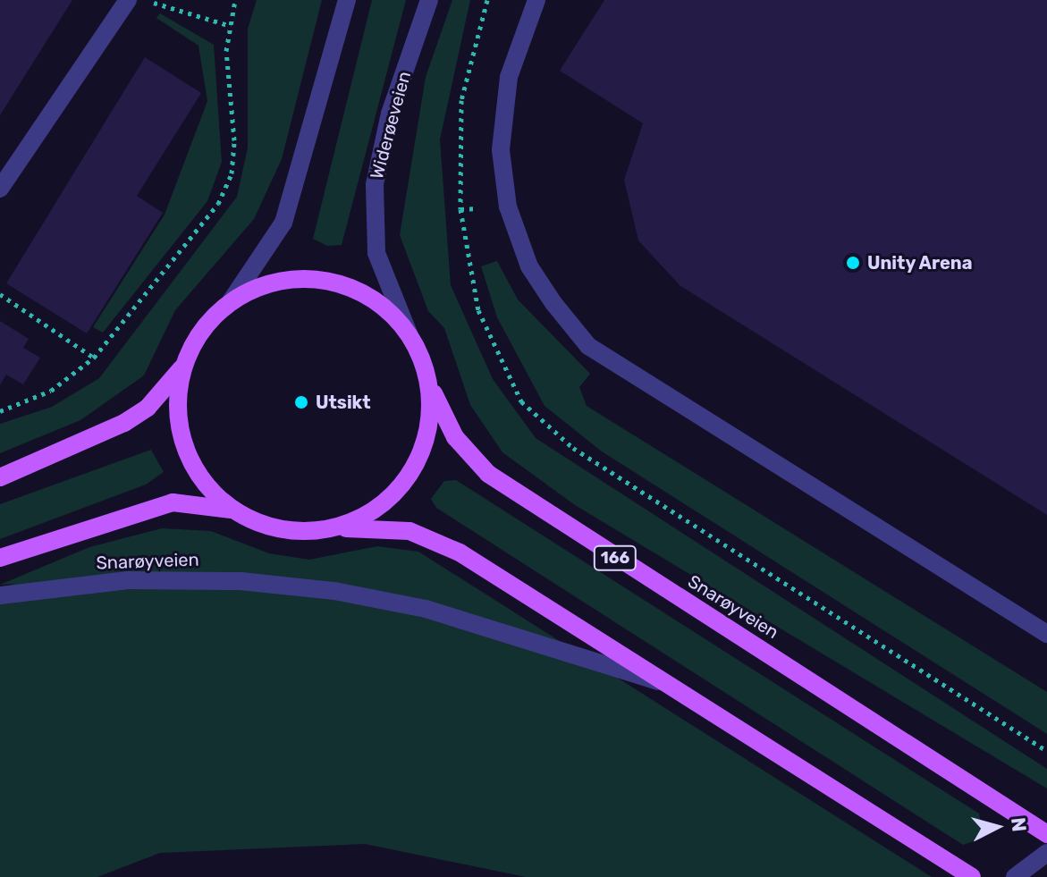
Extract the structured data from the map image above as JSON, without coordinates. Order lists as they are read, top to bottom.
{
  "streets": {
    "main road": ["166", "Snarøyveien"],
    "street": ["Widerøeveien"]
  },
  "crossings": [
    ["Widerøeveien", "166"],
    ["Widerøeveien", "Snarøyveien"],
    ["166", "Snarøyveien"]
  ],
  "places": ["Unity Arena", "Utsikt"],
  "north": "right"
}
